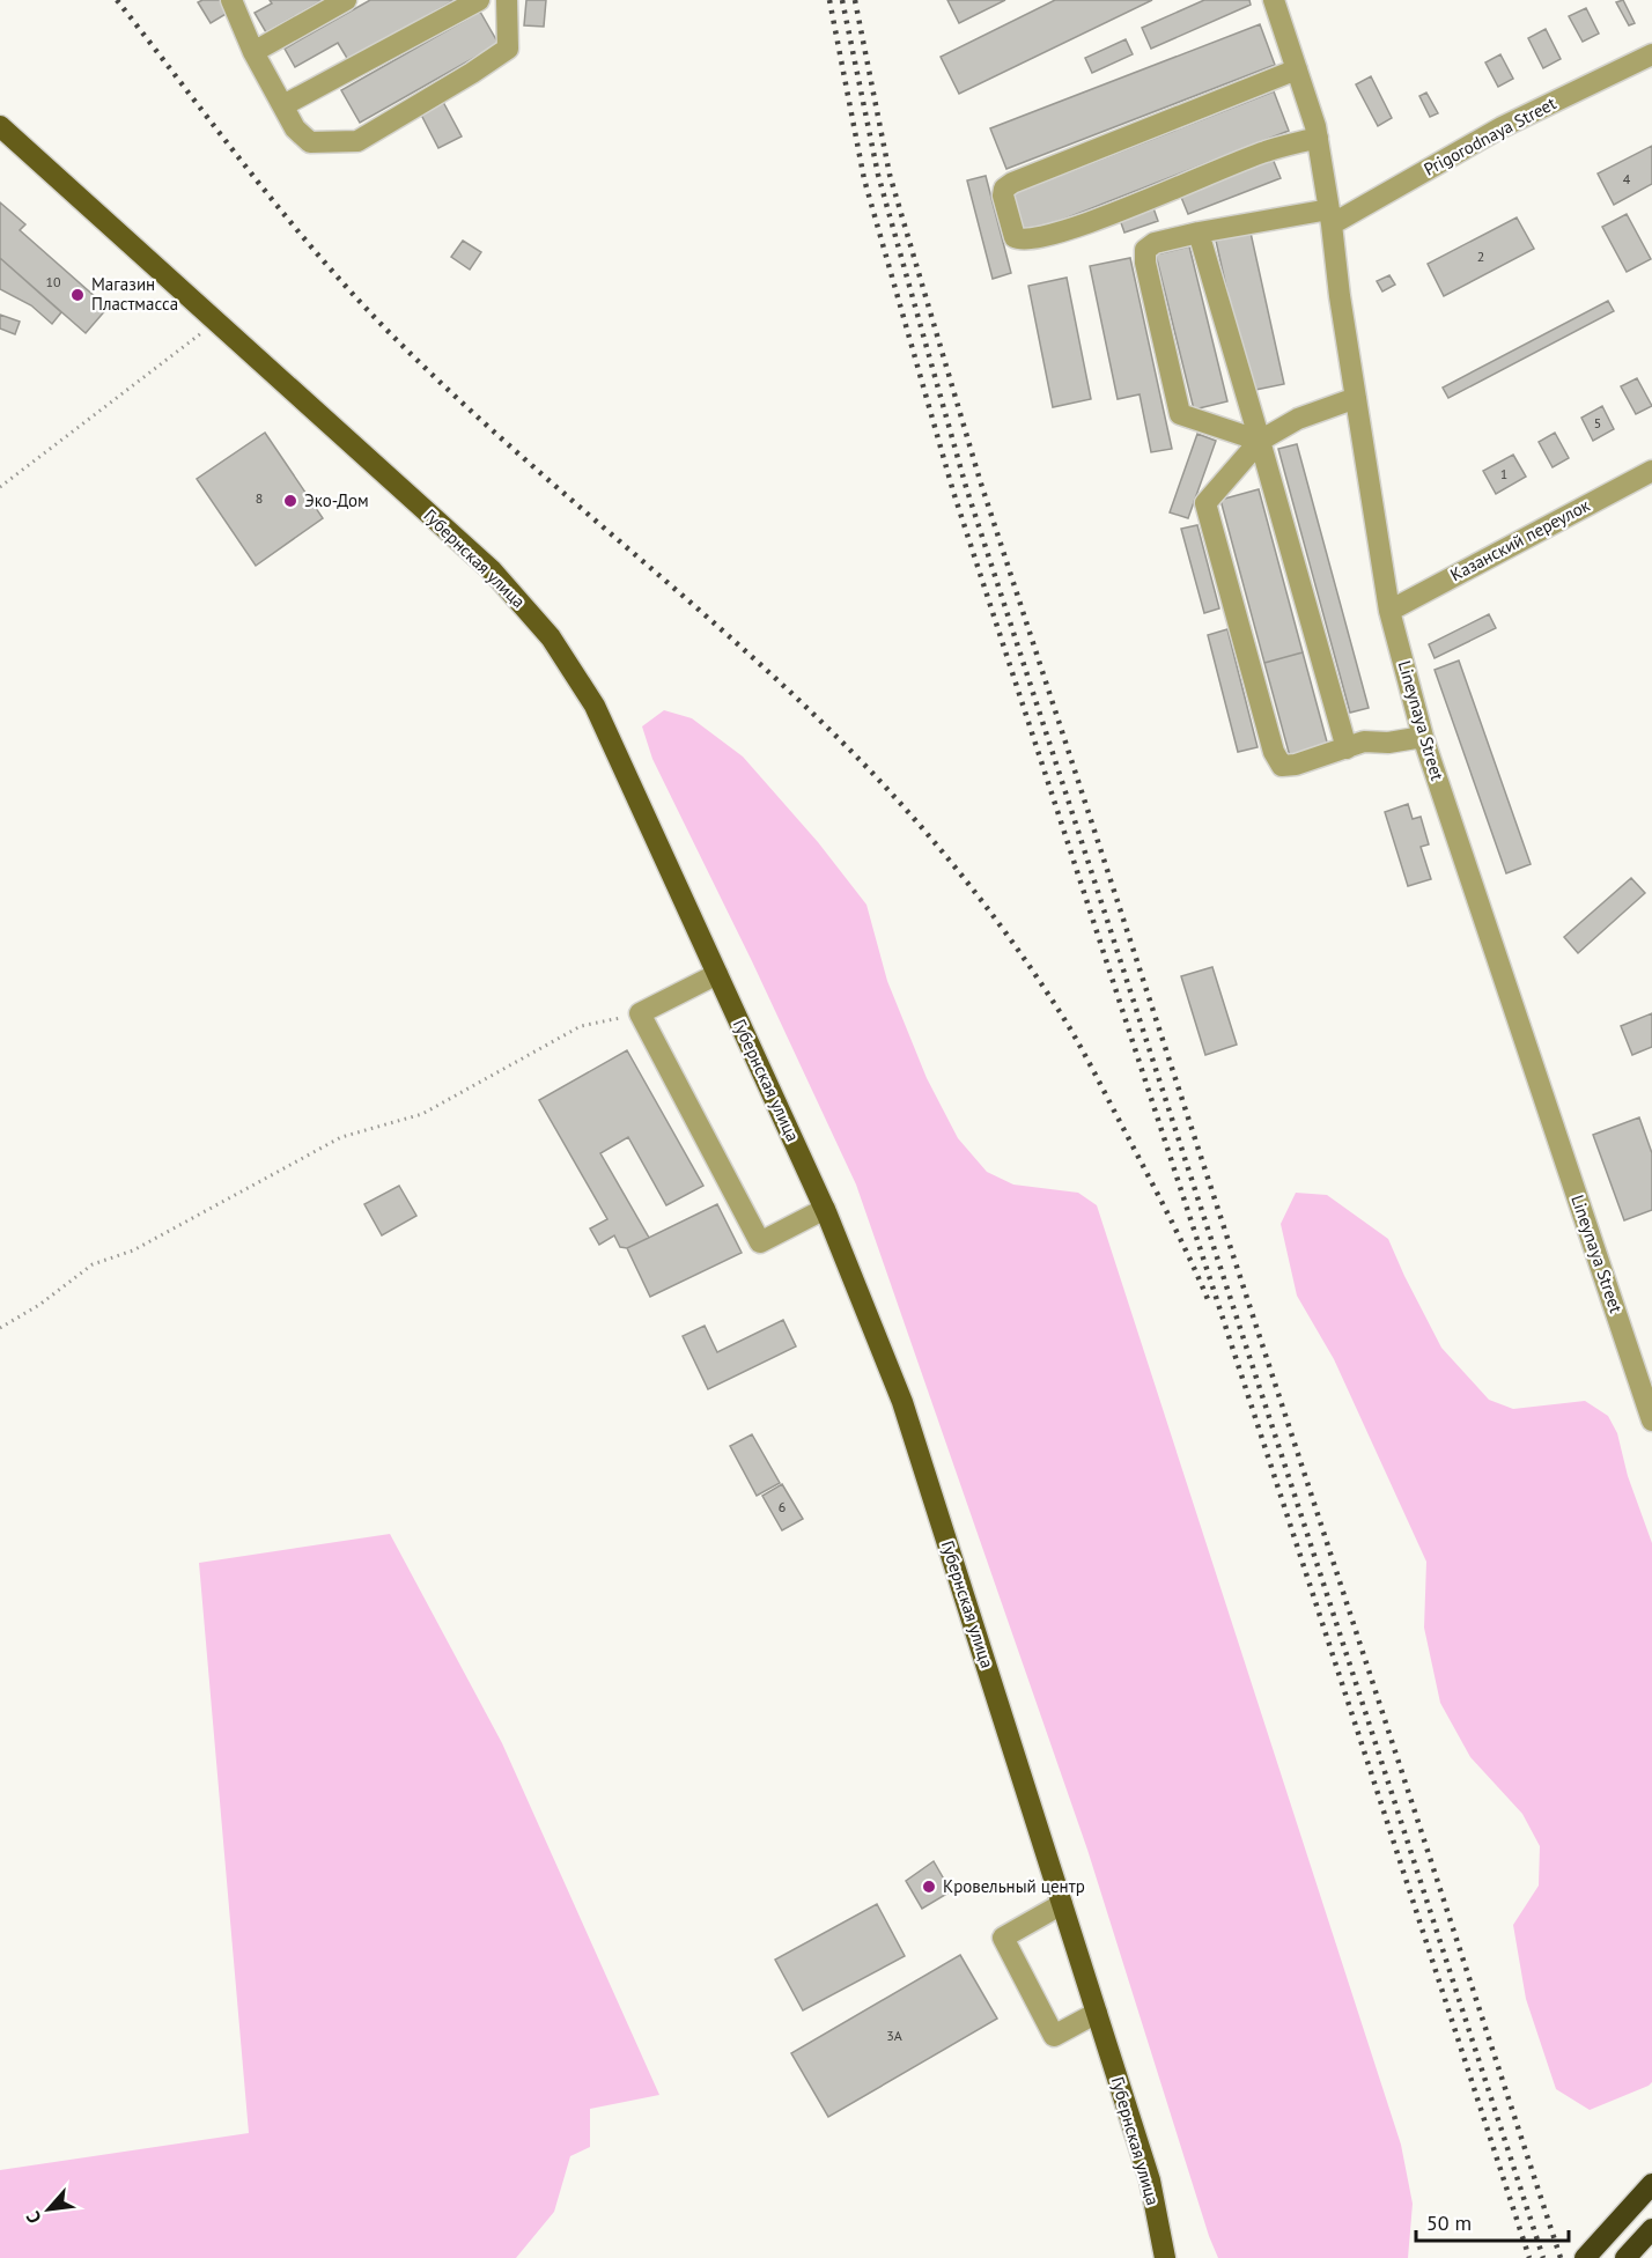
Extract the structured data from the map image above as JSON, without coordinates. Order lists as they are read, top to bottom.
{
  "streets": {
    "main road": ["Губернская улица"],
    "street": ["Prigorodnaya Street", "Казанский переулок", "Lineynaya Street"]
  },
  "crossings": [
    ["Prigorodnaya Street", "Lineynaya Street"],
    ["Казанский переулок", "Lineynaya Street"]
  ],
  "places": ["Магазин Пластмасса", "Эко-Дом", "Кровельный центр"],
  "house_numbers": [
    "4",
    "2",
    "10",
    "5",
    "1",
    "8",
    "6",
    "3А"
  ],
  "scale_bar": "50 m",
  "north": "bottom left"
}
